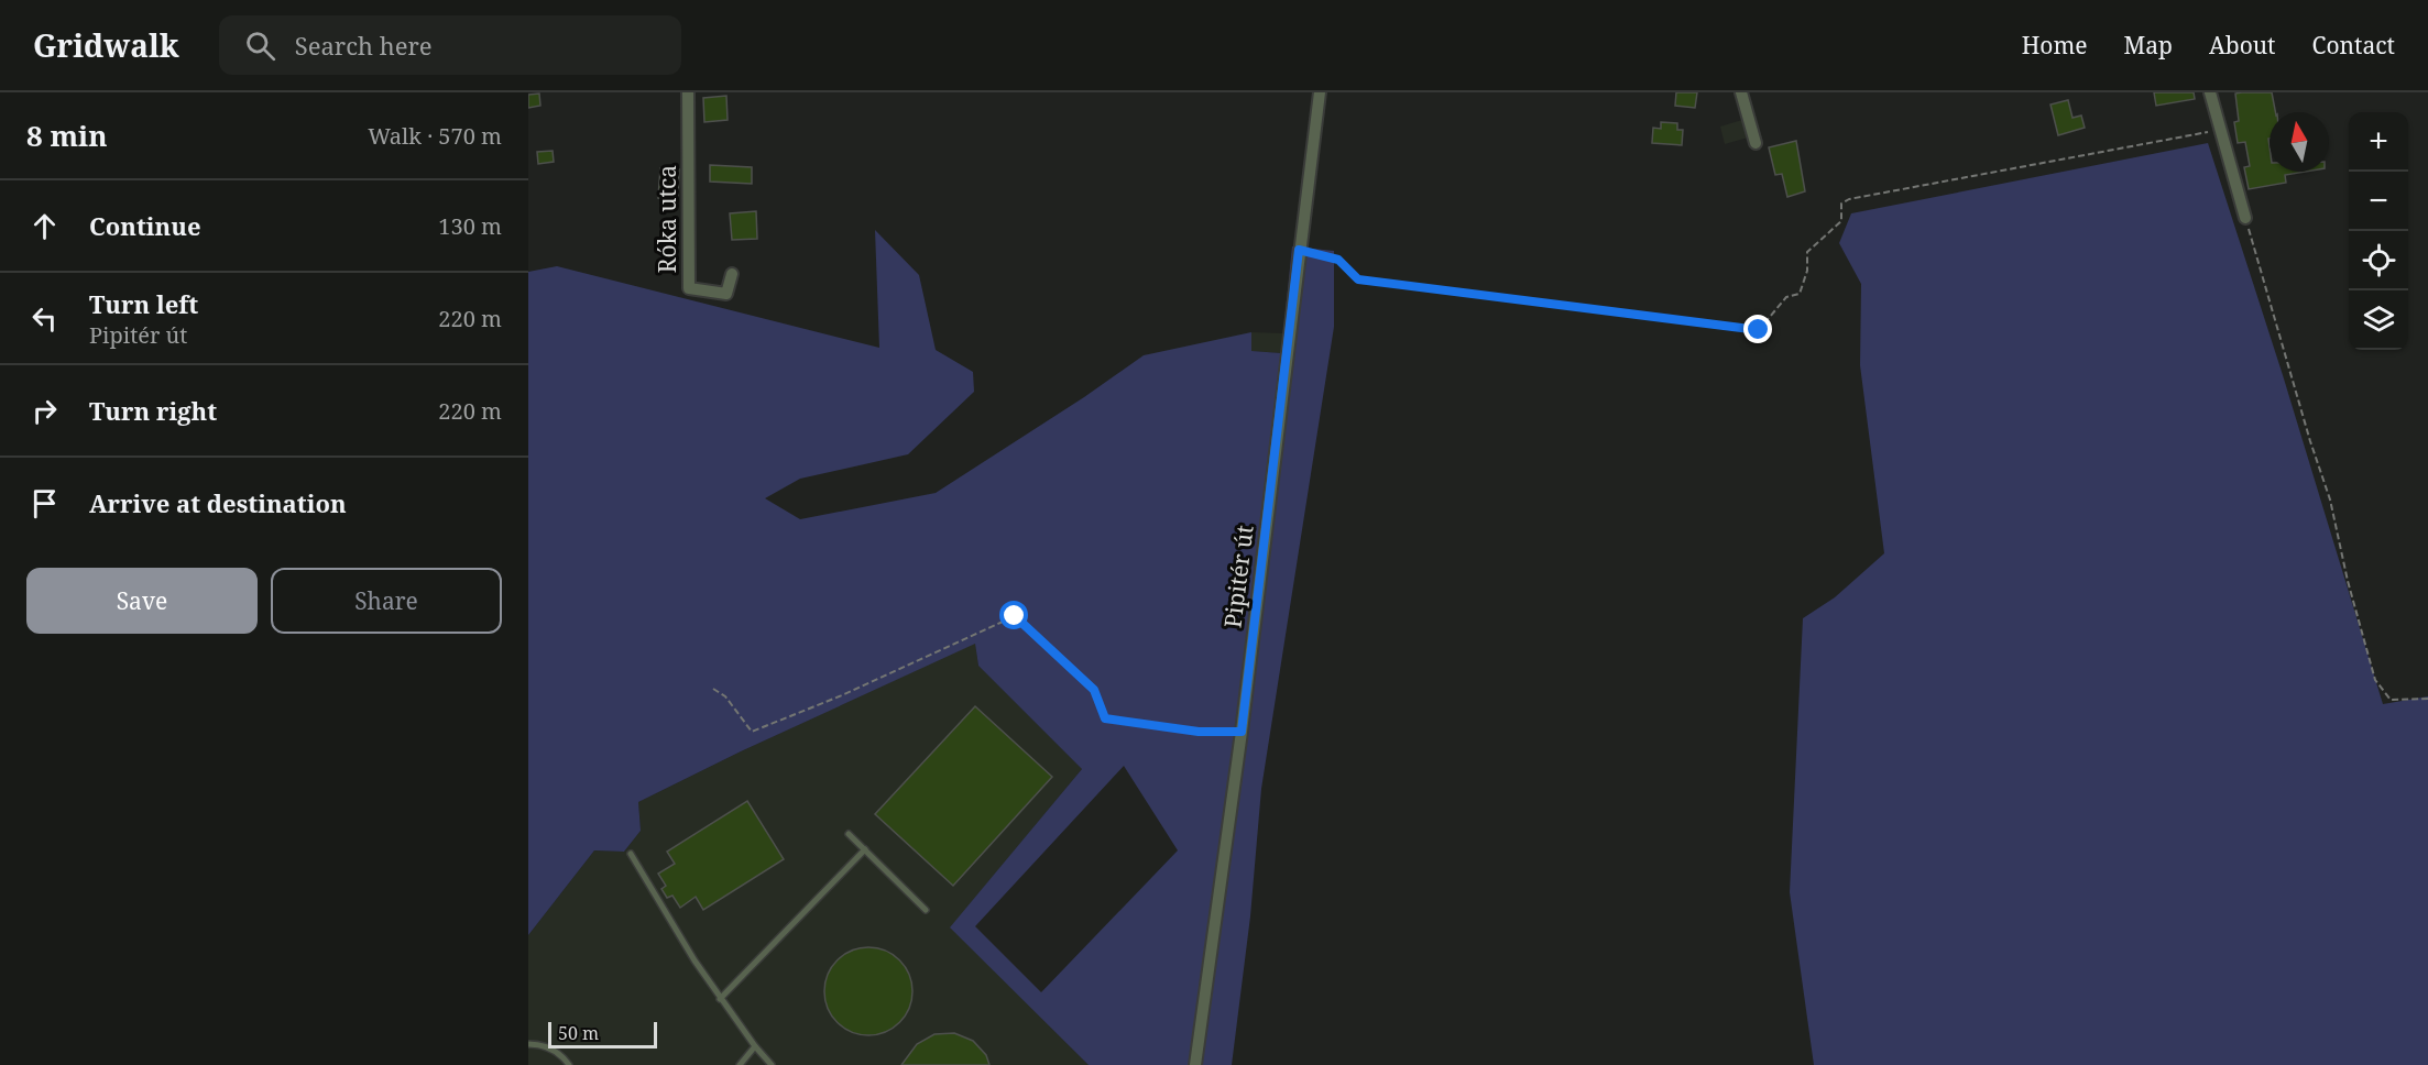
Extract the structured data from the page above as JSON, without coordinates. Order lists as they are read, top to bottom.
{
  "streets": {
    "street": ["Róka utca", "Pipitér út"]
  },
  "scale_bar": "50 m",
  "north": "top",
  "page": {
    "header": "Gridwalk",
    "search": "Search here",
    "nav": [
      "Home",
      "Map",
      "About",
      "Contact"
    ],
    "heading": ["8 min", "Walk · 570 m"],
    "map_buttons": ["+", "−"],
    "list": [
      ["Continue", "130 m"],
      ["Turn left", "Pipitér út", "220 m"],
      ["Turn right", "220 m"],
      "Arrive at destination"
    ],
    "buttons": ["Save", "Share"],
    "scale": "50 m"
  }
}
